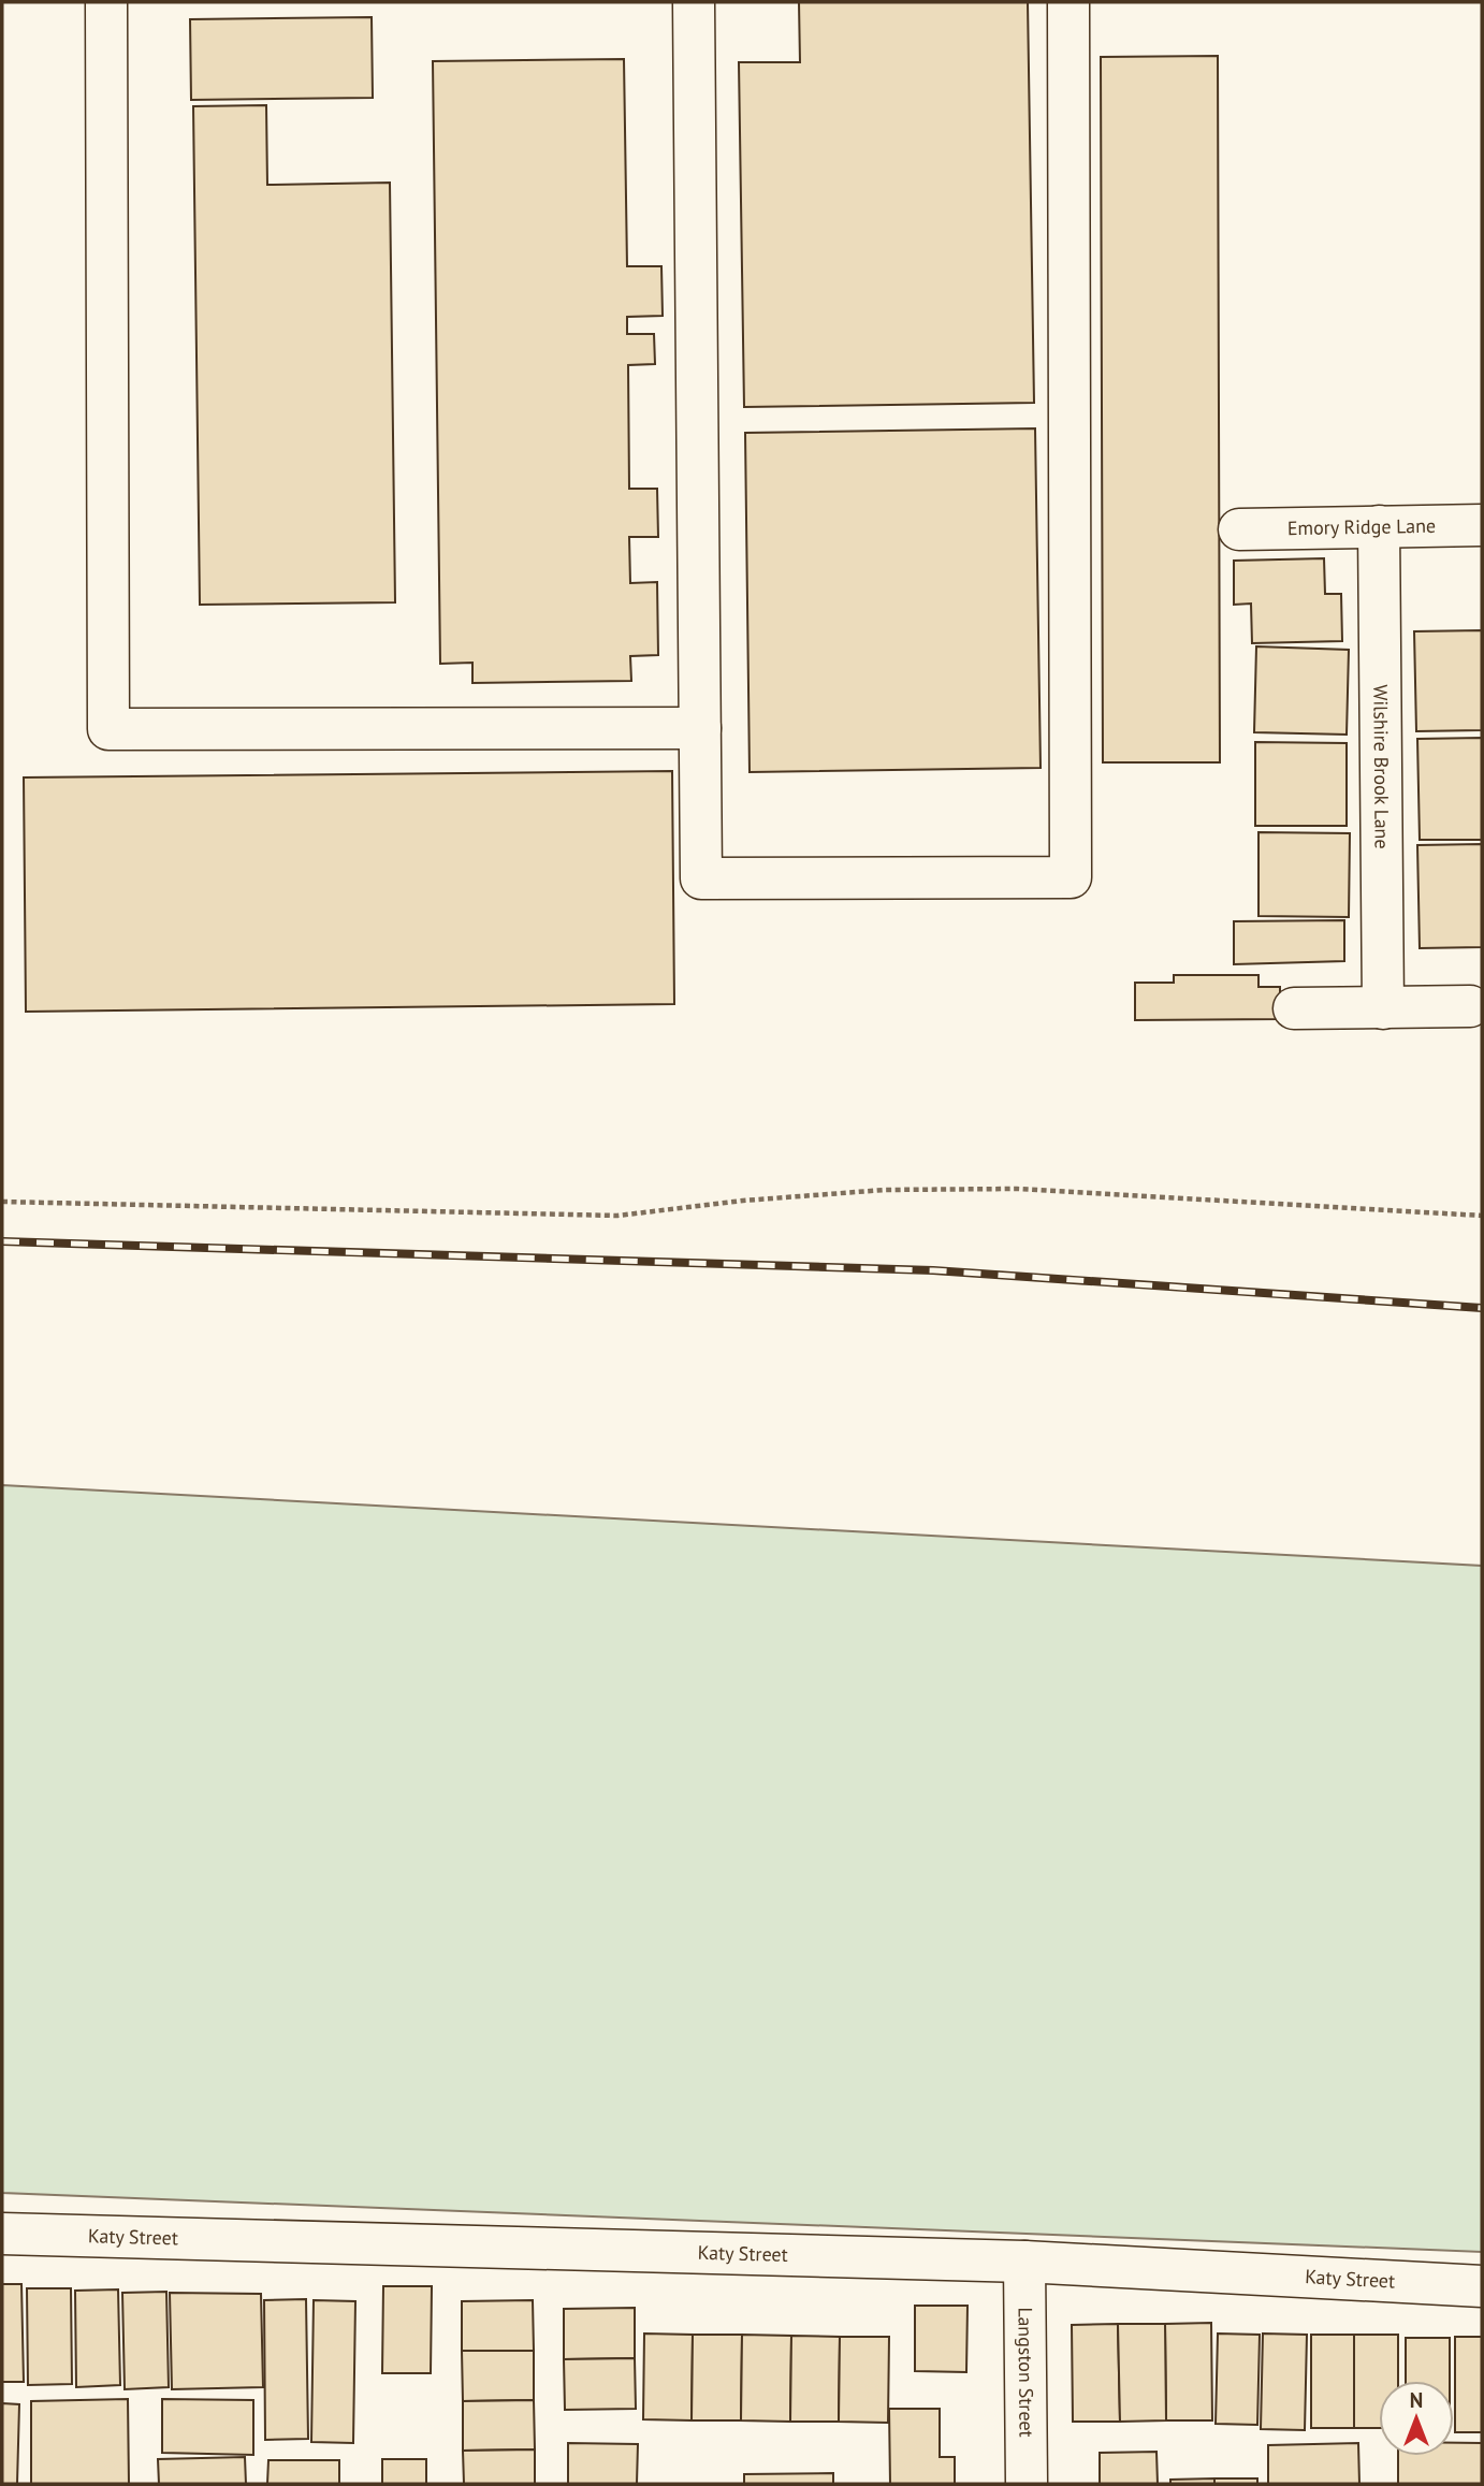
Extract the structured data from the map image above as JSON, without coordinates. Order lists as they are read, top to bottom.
{
  "streets": {
    "street": [
      "Emory Ridge Lane",
      "Wilshire Brook Lane",
      "Katy Street",
      "Langston Street"
    ]
  },
  "crossings": [
    ["Emory Ridge Lane", "Wilshire Brook Lane"],
    ["Katy Street", "Langston Street"]
  ],
  "north": "top"
}
